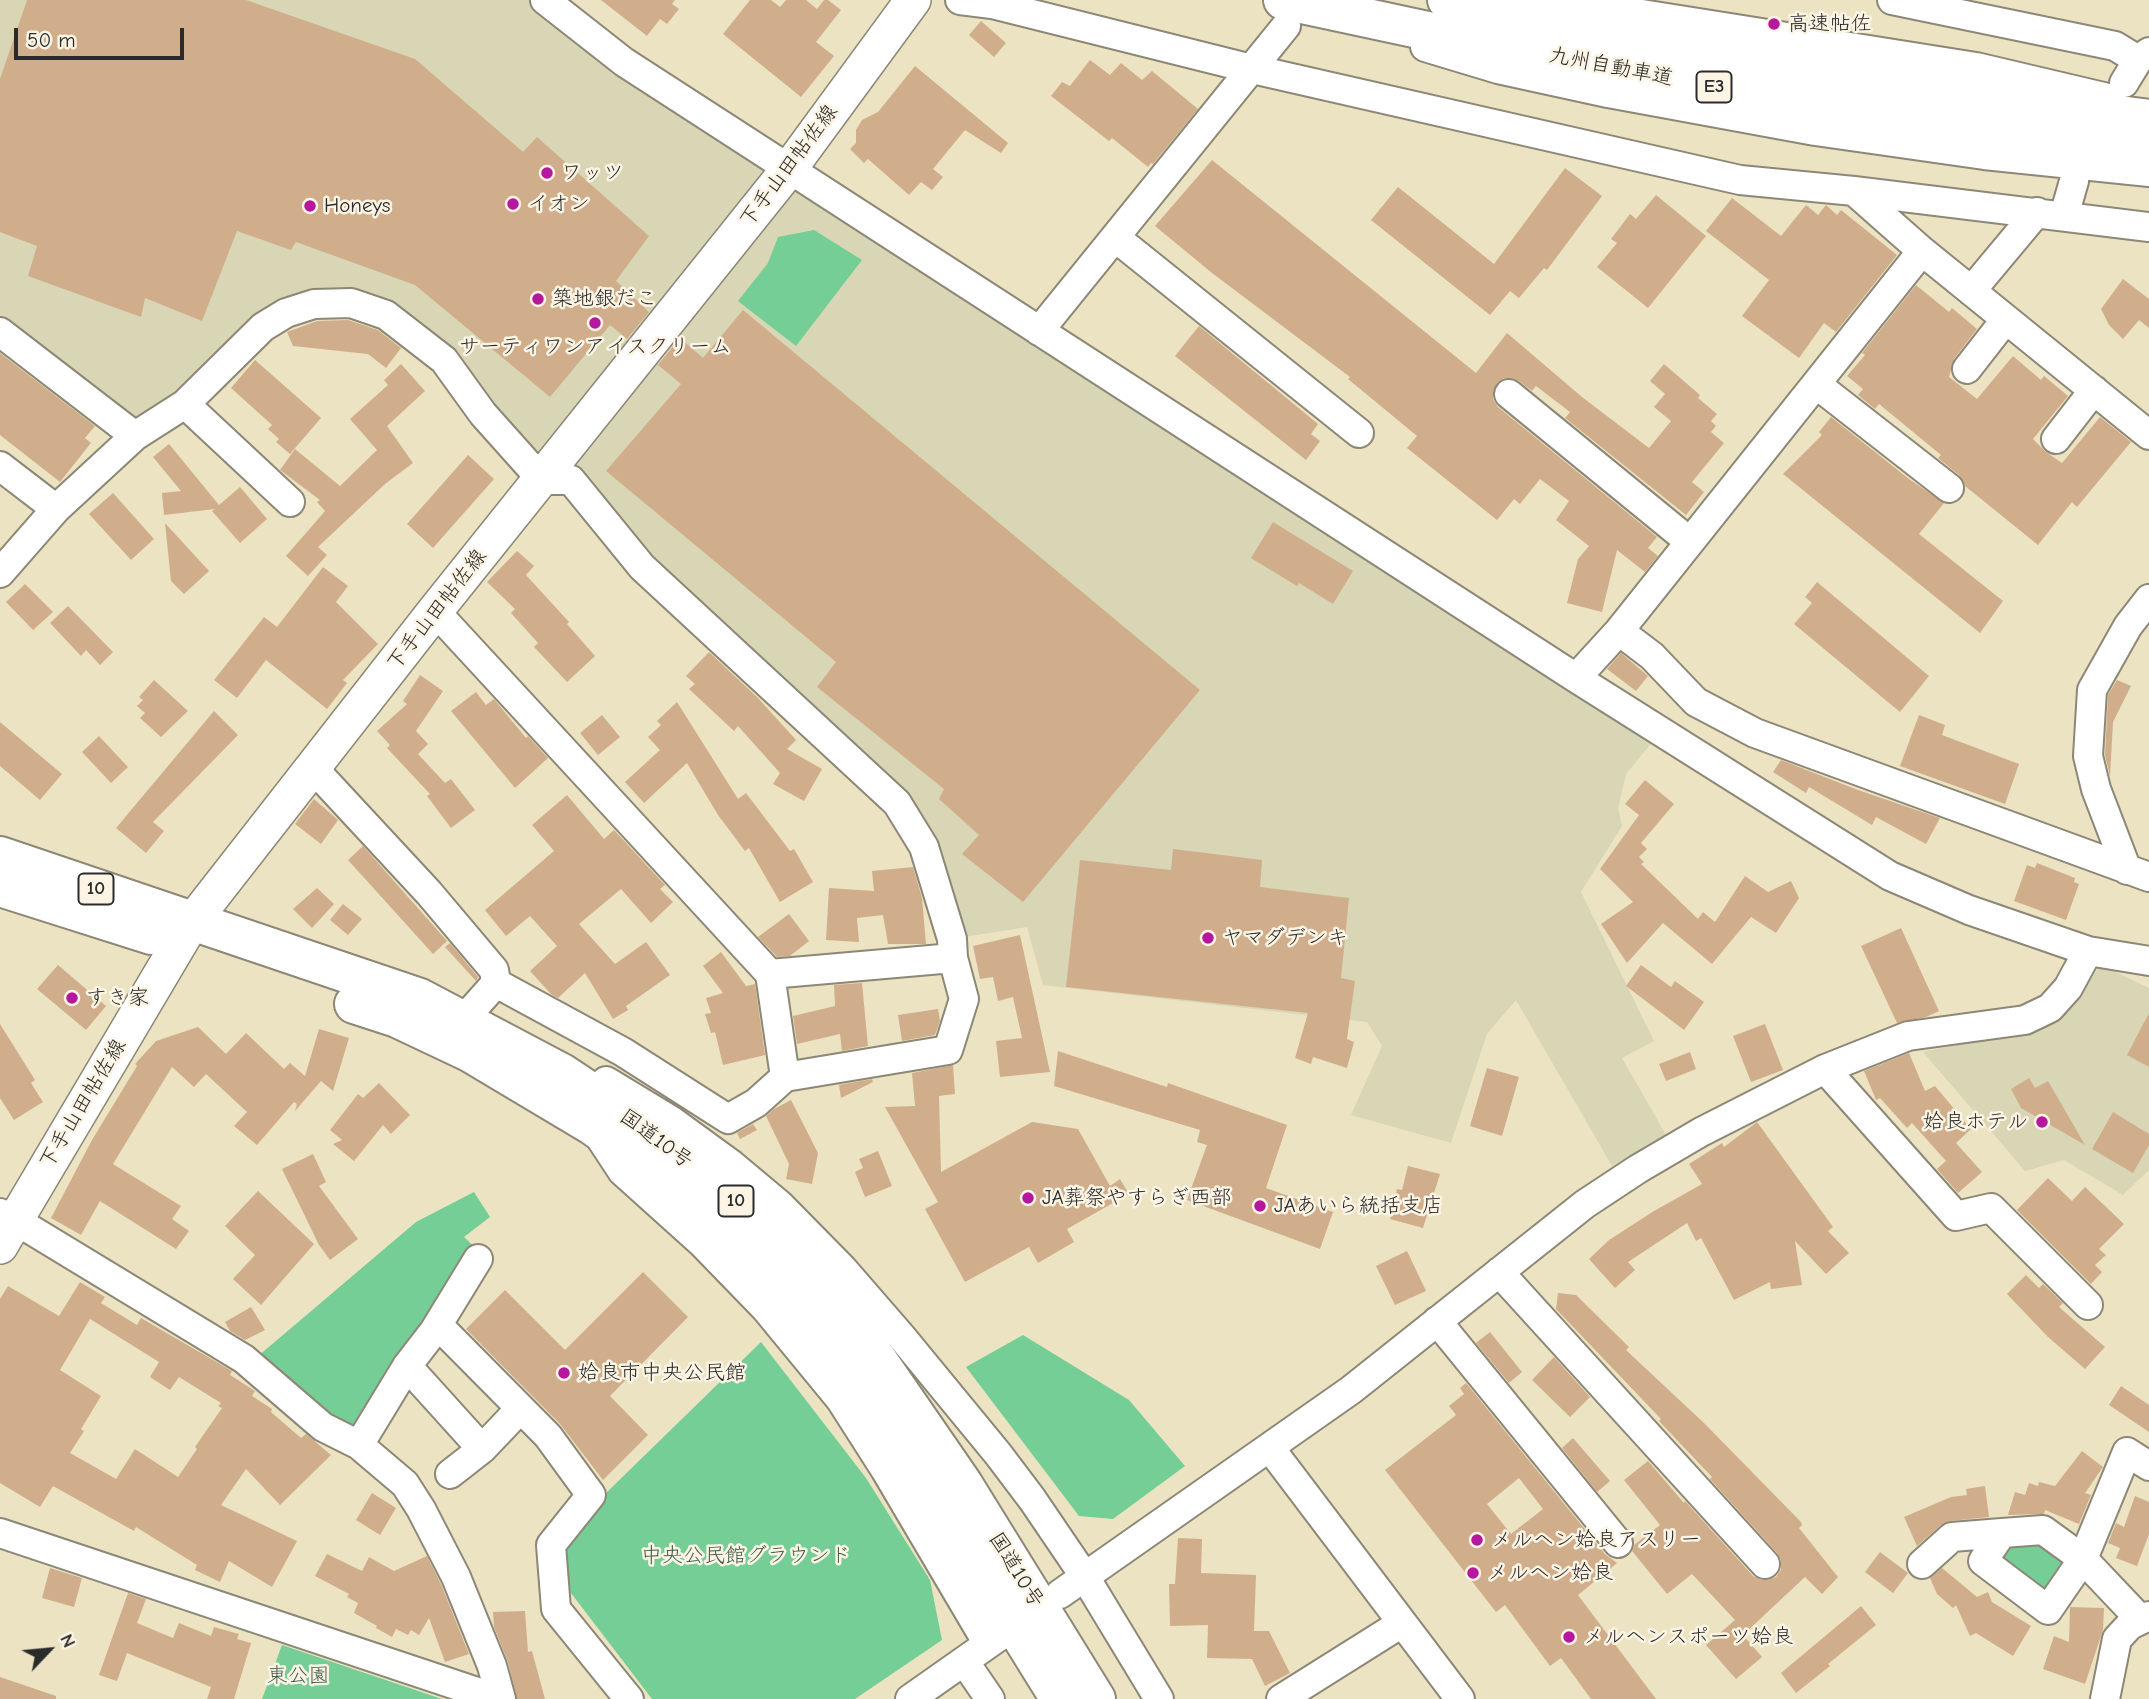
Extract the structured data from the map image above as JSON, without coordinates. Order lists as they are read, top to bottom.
{
  "streets": {
    "highway": [
      "九州自動車道",
      "E3",
      "10",
      "国道10号"
    ],
    "main road": ["下手山田帖佐線"]
  },
  "crossings": [
    ["下手山田帖佐線", "国道10号"]
  ],
  "parks": ["中央公民館グラウンド", "東公園"],
  "places": [
    "高速帖佐",
    "ワッツ",
    "イオン",
    "Honeys",
    "築地銀だこ",
    "サーティワンアイスクリーム",
    "ヤマダデンキ",
    "すき家",
    "姶良ホテル",
    "JA葬祭やすらぎ西部",
    "JAあいら統括支店",
    "姶良市中央公民館",
    "メルヘン姶良アスリー",
    "メルヘン姶良",
    "メルヘンスポーツ姶良"
  ],
  "scale_bar": "50 m",
  "north": "top right"
}
